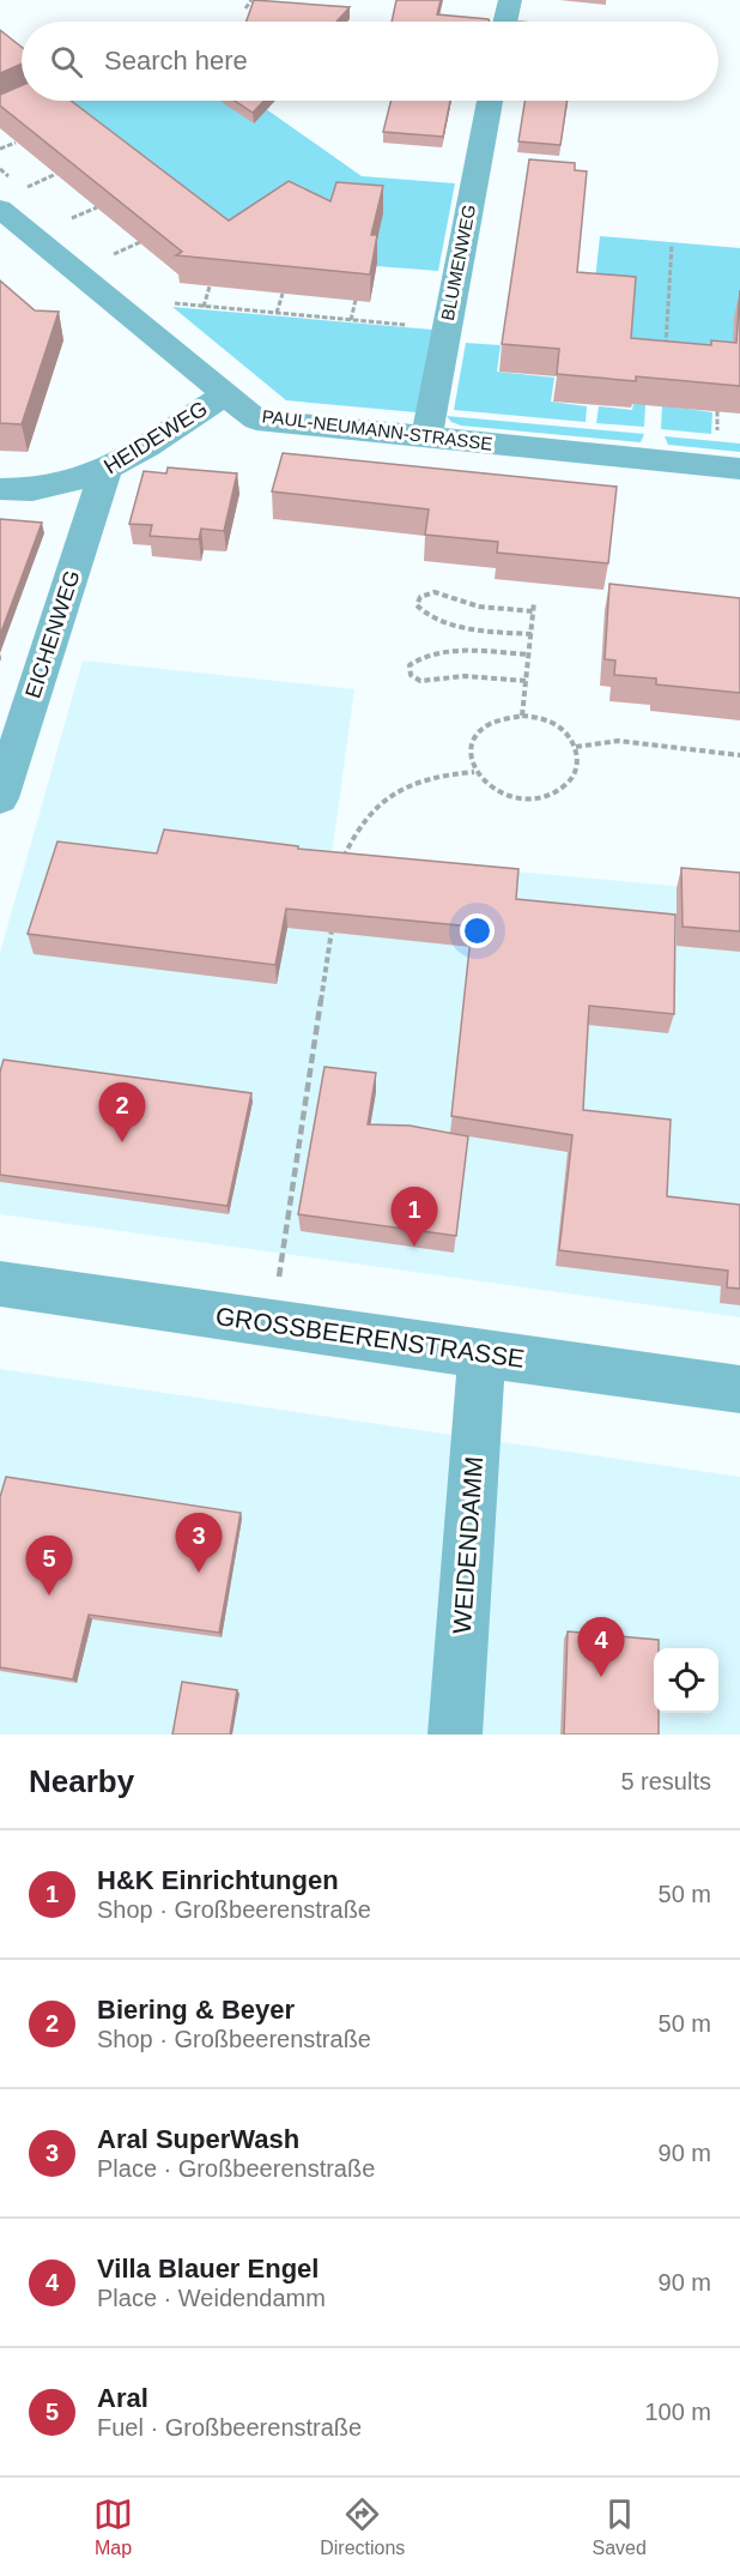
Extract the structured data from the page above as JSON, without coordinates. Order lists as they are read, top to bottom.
{
  "streets": {
    "street": [
      "BLUMENWEG",
      "PAUL-NEUMANN-STRASSE",
      "HEIDEWEG",
      "EICHENWEG",
      "GROSSBEERENSTRASSE",
      "WEIDENDAMM"
    ]
  },
  "crossings": [
    ["BLUMENWEG", "PAUL-NEUMANN-STRASSE"],
    ["PAUL-NEUMANN-STRASSE", "HEIDEWEG"],
    ["HEIDEWEG", "EICHENWEG"],
    ["GROSSBEERENSTRASSE", "WEIDENDAMM"]
  ],
  "page": {
    "search": "Search here",
    "pins": [
      "2",
      "1",
      "3",
      "5",
      "4"
    ],
    "heading": ["Nearby", "5 results"],
    "list": [
      {
        "mark": "1",
        "name": "H&K Einrichtungen",
        "note": "Shop · Großbeerenstraße",
        "value": "50 m"
      },
      {
        "mark": "2",
        "name": "Biering & Beyer",
        "note": "Shop · Großbeerenstraße",
        "value": "50 m"
      },
      {
        "mark": "3",
        "name": "Aral SuperWash",
        "note": "Place · Großbeerenstraße",
        "value": "90 m"
      },
      {
        "mark": "4",
        "name": "Villa Blauer Engel",
        "note": "Place · Weidendamm",
        "value": "90 m"
      },
      {
        "mark": "5",
        "name": "Aral",
        "note": "Fuel · Großbeerenstraße",
        "value": "100 m"
      }
    ],
    "nav": ["Map", "Directions", "Saved"]
  }
}
